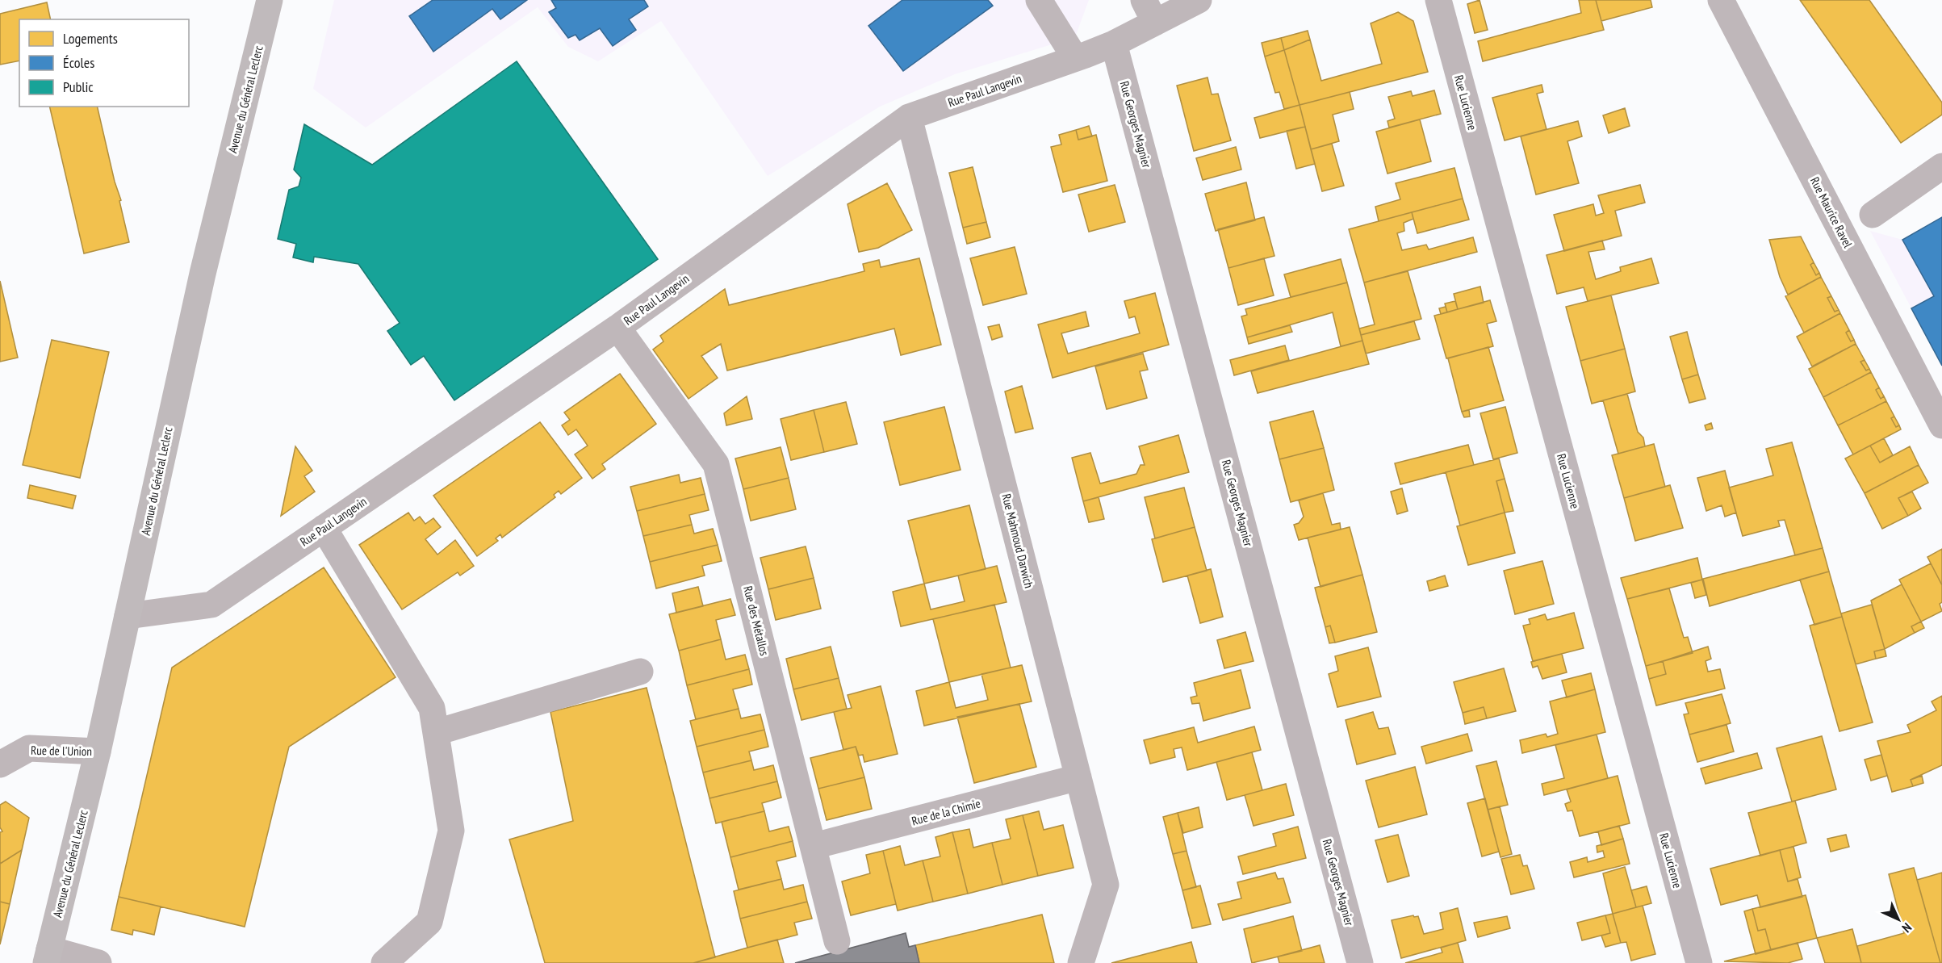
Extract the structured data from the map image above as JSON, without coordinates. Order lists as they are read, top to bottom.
{
  "streets": {
    "main road": ["Avenue du Général Leclerc"],
    "street": [
      "Rue Paul Langevin",
      "Rue Lucienne",
      "Rue Georges Magnier",
      "Rue Maurice Ravel",
      "Rue Mahmoud Darwich",
      "Rue des Métallos",
      "Rue de l'Union",
      "Rue de la Chimie"
    ]
  },
  "crossings": [
    ["Rue Paul Langevin", "Avenue du Général Leclerc"],
    ["Rue Paul Langevin", "Rue Georges Magnier"],
    ["Rue Paul Langevin", "Rue Mahmoud Darwich"],
    ["Rue Paul Langevin", "Rue des Métallos"],
    ["Avenue du Général Leclerc", "Rue de l'Union"],
    ["Rue Mahmoud Darwich", "Rue de la Chimie"],
    ["Rue des Métallos", "Rue de la Chimie"]
  ],
  "legend": ["Logements", "Écoles", "Public"],
  "north": "bottom right"
}
